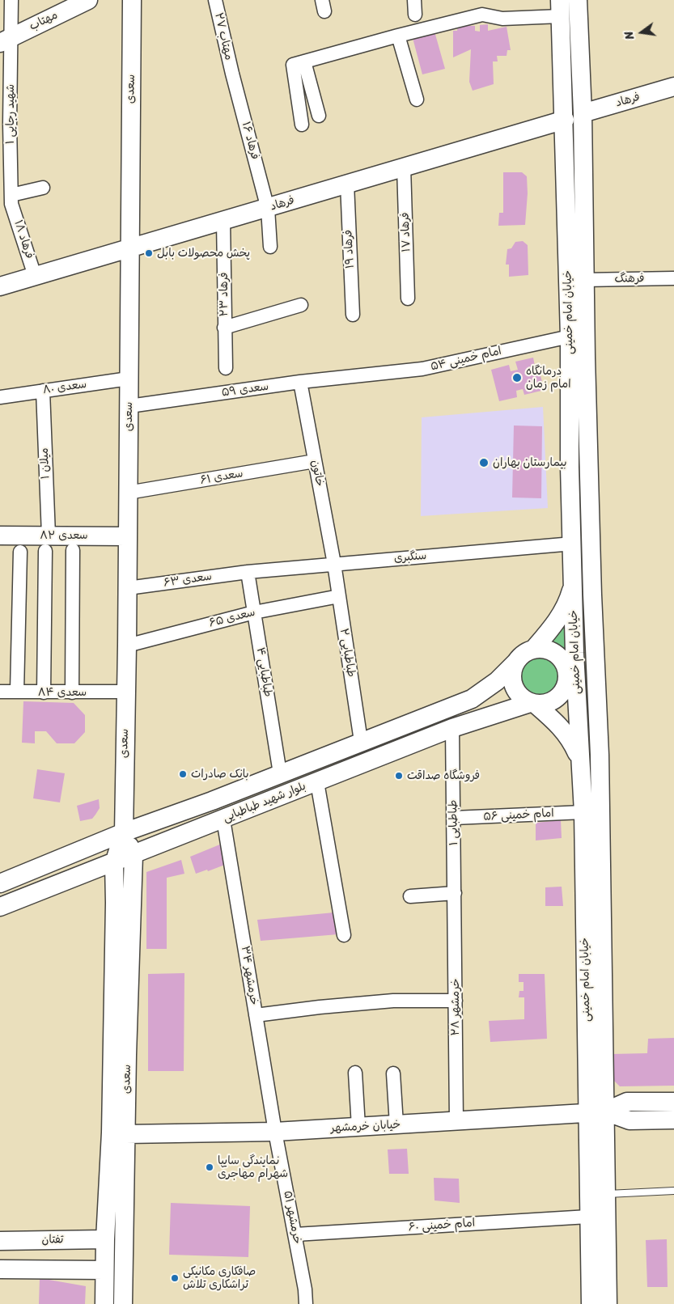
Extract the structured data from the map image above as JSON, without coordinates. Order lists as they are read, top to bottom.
{
  "streets": {
    "main road": [
      "مهتاب",
      "سعدی",
      "فرهاد",
      "خیابان امام خمینی",
      "سعدی ۸۲",
      "بلوار شهید طباطبایی",
      "خیابان خرمشهر",
      "تفتان"
    ],
    "street": [
      "مهتاب ۲۷",
      "شهید رجایی ۱",
      "فرهاد ۱۶",
      "فرهاد ۱۷",
      "فرهاد ۱۸",
      "فرهاد ۱۹",
      "فرهنگ",
      "فرهاد ۲۳",
      "امام خمینی ۵۴",
      "سعدی ۸۰",
      "سعدی ۵۹",
      "میلان ۱",
      "خاتون",
      "سعدی ۶۱",
      "سنگبری",
      "سعدی ۶۳",
      "سعدی ۶۵",
      "طباطبایی ۲",
      "طباطبایی ۴",
      "سعدی ۸۴",
      "امام خمینی ۵۶",
      "طباطبایی ۱",
      "خرمشهر ۳۴",
      "خرمشهر ۲۸",
      "خرمشهر ۵۱",
      "امام خمینی ۶۰"
    ]
  },
  "crossings": [
    ["مهتاب", "شهید رجایی ۱"],
    ["مهتاب ۲۷", "فرهاد ۱۶"],
    ["سعدی", "فرهاد"],
    ["سعدی", "سعدی ۸۰"],
    ["سعدی", "سعدی ۵۹"],
    ["سعدی", "سعدی ۶۱"],
    ["سعدی", "سعدی ۸۲"],
    ["سعدی", "سعدی ۶۳"],
    ["سعدی", "سعدی ۶۵"],
    ["سعدی", "سعدی ۸۴"],
    ["سعدی", "بلوار شهید طباطبایی"],
    ["سعدی", "خیابان خرمشهر"],
    ["سعدی", "تفتان"],
    ["فرهاد", "فرهاد ۱۶"],
    ["فرهاد", "فرهاد ۱۷"],
    ["فرهاد", "فرهاد ۱۸"],
    ["فرهاد", "فرهاد ۱۹"],
    ["فرهاد", "فرهاد ۲۳"],
    ["فرهاد", "خیابان امام خمینی"],
    ["شهید رجایی ۱", "فرهاد ۱۸"],
    ["فرهنگ", "خیابان امام خمینی"],
    ["خیابان امام خمینی", "امام خمینی ۵۴"],
    ["خیابان امام خمینی", "سنگبری"],
    ["خیابان امام خمینی", "بلوار شهید طباطبایی"],
    ["خیابان امام خمینی", "امام خمینی ۵۶"],
    ["خیابان امام خمینی", "خیابان خرمشهر"],
    ["خیابان امام خمینی", "امام خمینی ۶۰"],
    ["امام خمینی ۵۴", "سعدی ۵۹"],
    ["سعدی ۸۰", "میلان ۱"],
    ["سعدی ۵۹", "خاتون"],
    ["میلان ۱", "سعدی ۸۲"],
    ["میلان ۱", "سعدی ۸۴"],
    ["خاتون", "سعدی ۶۱"],
    ["خاتون", "سنگبری"],
    ["خاتون", "طباطبایی ۲"],
    ["سنگبری", "سعدی ۶۳"],
    ["سنگبری", "طباطبایی ۲"],
    ["سنگبری", "طباطبایی ۴"],
    ["سعدی ۶۳", "طباطبایی ۴"],
    ["سعدی ۶۵", "طباطبایی ۲"],
    ["سعدی ۶۵", "طباطبایی ۴"],
    ["طباطبایی ۲", "بلوار شهید طباطبایی"],
    ["طباطبایی ۴", "بلوار شهید طباطبایی"],
    ["بلوار شهید طباطبایی", "طباطبایی ۱"],
    ["بلوار شهید طباطبایی", "خرمشهر ۳۴"],
    ["امام خمینی ۵۶", "طباطبایی ۱"],
    ["طباطبایی ۱", "خرمشهر ۲۸"],
    ["خرمشهر ۳۴", "خیابان خرمشهر"],
    ["خرمشهر ۳۴", "خرمشهر ۵۱"],
    ["خرمشهر ۲۸", "خیابان خرمشهر"],
    ["خیابان خرمشهر", "خرمشهر ۵۱"],
    ["خرمشهر ۵۱", "امام خمینی ۶۰"]
  ],
  "places": [
    "پخش محصولات بابل",
    "درمانگاه امام زمان",
    "بیمارستان بهاران",
    "بانک صادرات",
    "فروشگاه صداقت",
    "نمایندگی سایپا شهرام مهاجری",
    "صافکاری مکانیکی تراشکاری تلاش"
  ],
  "north": "left"
}
